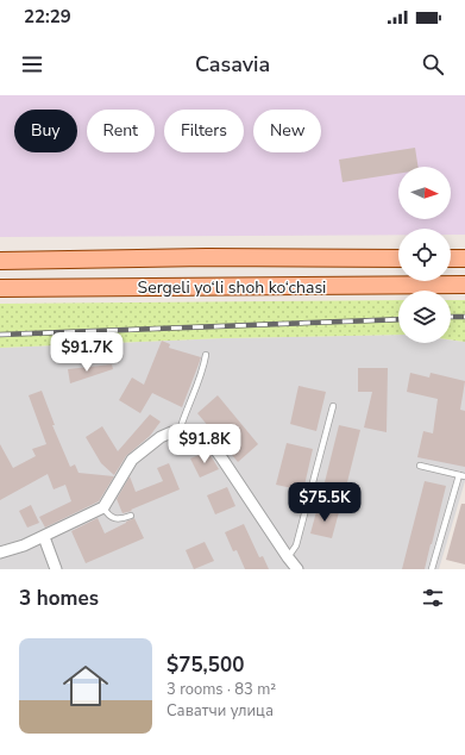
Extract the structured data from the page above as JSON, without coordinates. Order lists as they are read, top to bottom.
{
  "streets": {
    "main road": ["Sergeli yo‘li shoh ko‘chasi"]
  },
  "north": "right",
  "page": {
    "status": "22:29",
    "header": "Casavia",
    "chip": [
      "Buy",
      "Rent",
      "Filters",
      "New"
    ],
    "price": ["$91.7K", "$91.8K", "$75.5K"],
    "heading": "3 homes",
    "list": [
      {
        "name": "$75,500",
        "note": "3 rooms · 83 m² · Саватчи улица"
      }
    ]
  }
}
